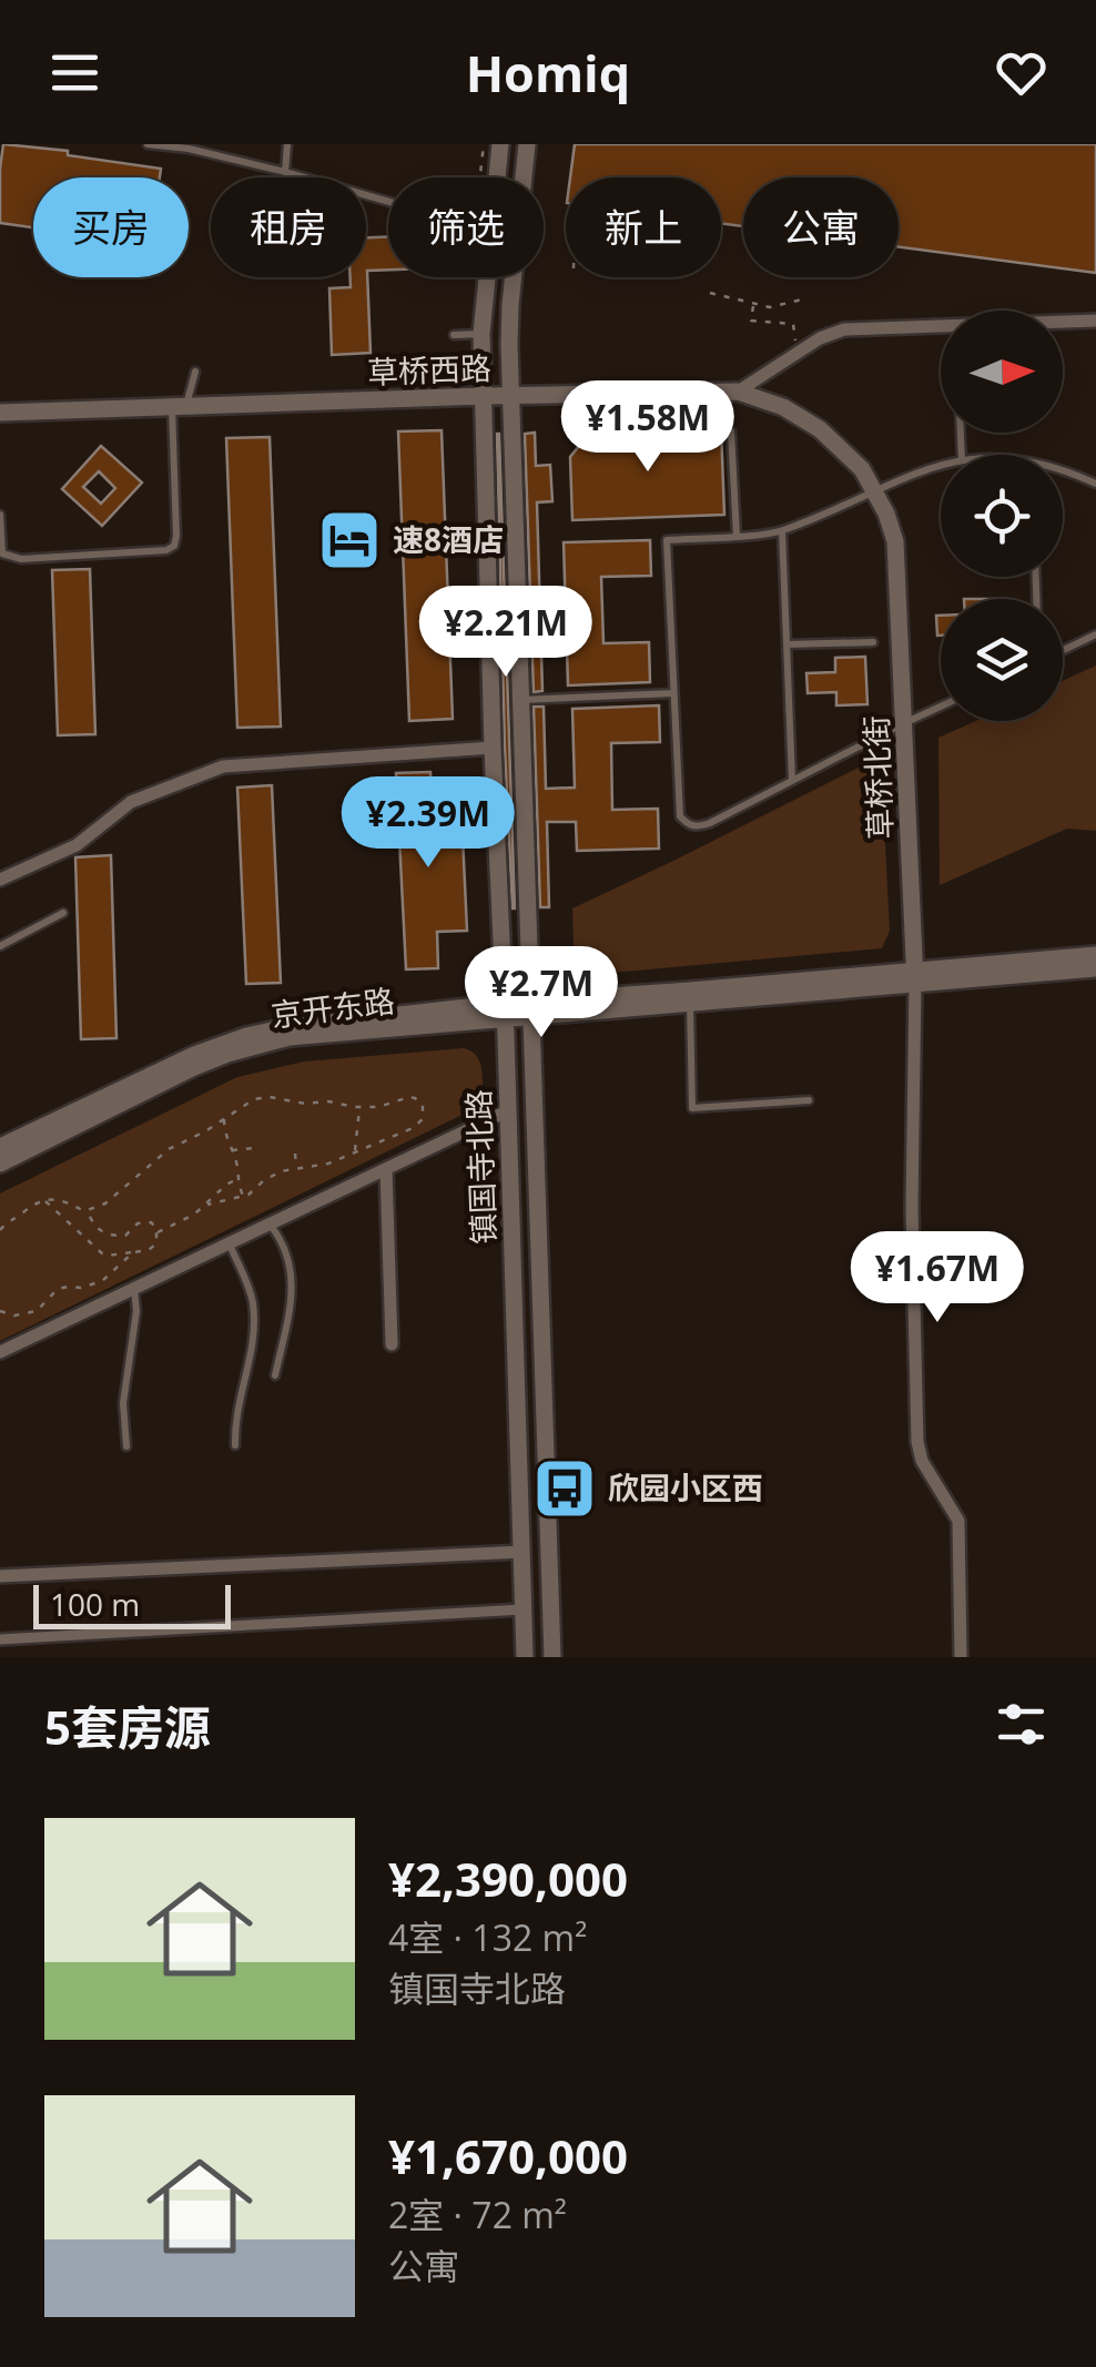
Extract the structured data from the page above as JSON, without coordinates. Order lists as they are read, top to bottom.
{
  "streets": {
    "street": [
      "草桥西路",
      "草桥北街",
      "京开东路",
      "镇国寺北路"
    ]
  },
  "crossings": [
    ["草桥西路", "草桥北街"],
    ["草桥西路", "镇国寺北路"],
    ["草桥北街", "京开东路"],
    ["京开东路", "镇国寺北路"]
  ],
  "places": {
    "hotel": ["速8酒店"],
    "bus stop": ["欣园小区西"]
  },
  "scale_bar": "100 m",
  "north": "right",
  "page": {
    "header": "Homiq",
    "chip": [
      "买房",
      "租房",
      "筛选",
      "新上",
      "公寓"
    ],
    "price": [
      "¥1.58M",
      "¥2.21M",
      "¥2.39M",
      "¥2.7M",
      "¥1.67M"
    ],
    "scale": "100 m",
    "heading": "5套房源",
    "list": [
      {
        "name": "¥2,390,000",
        "note": "4室 · 132 m² · 镇国寺北路"
      },
      {
        "name": "¥1,670,000",
        "note": "2室 · 72 m² · 公寓"
      }
    ]
  }
}
